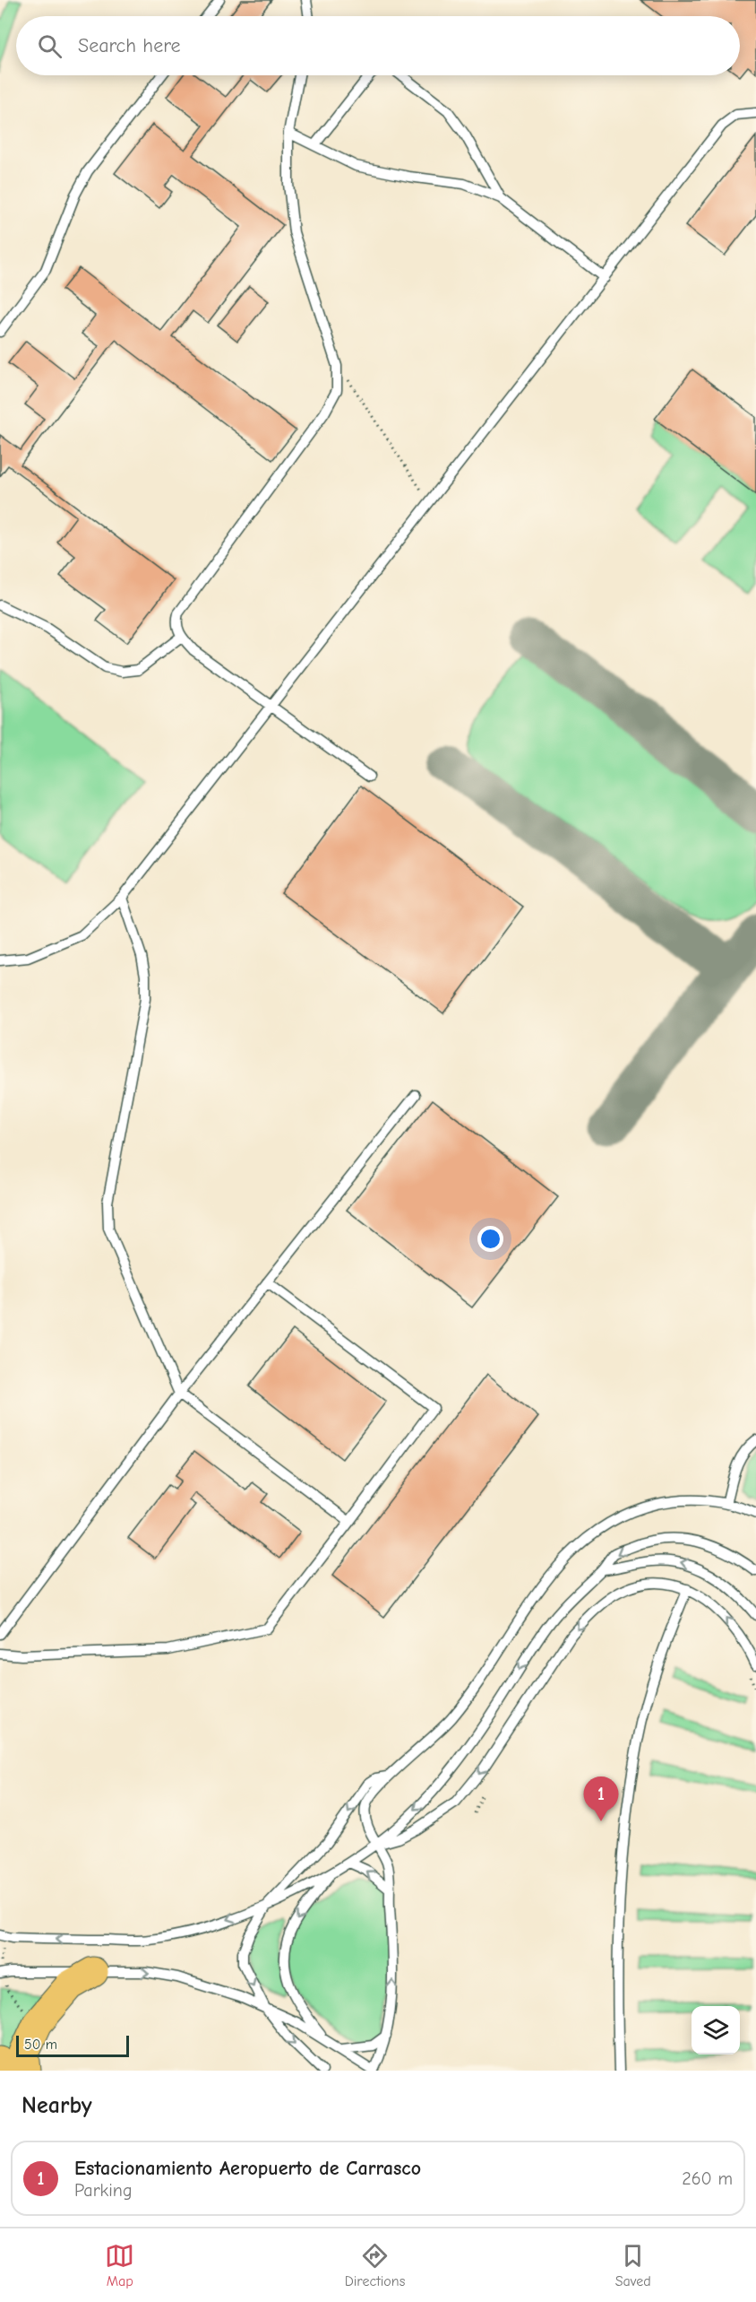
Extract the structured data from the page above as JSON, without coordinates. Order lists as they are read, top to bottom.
{
  "scale_bar": "50 m",
  "page": {
    "search": "Search here",
    "pins": "1",
    "scale": "50 m",
    "heading": "Nearby",
    "list": [
      {
        "mark": "1",
        "name": "Estacionamiento Aeropuerto de Carrasco",
        "note": "Parking",
        "value": "260 m"
      }
    ],
    "nav": ["Map", "Directions", "Saved"]
  }
}
